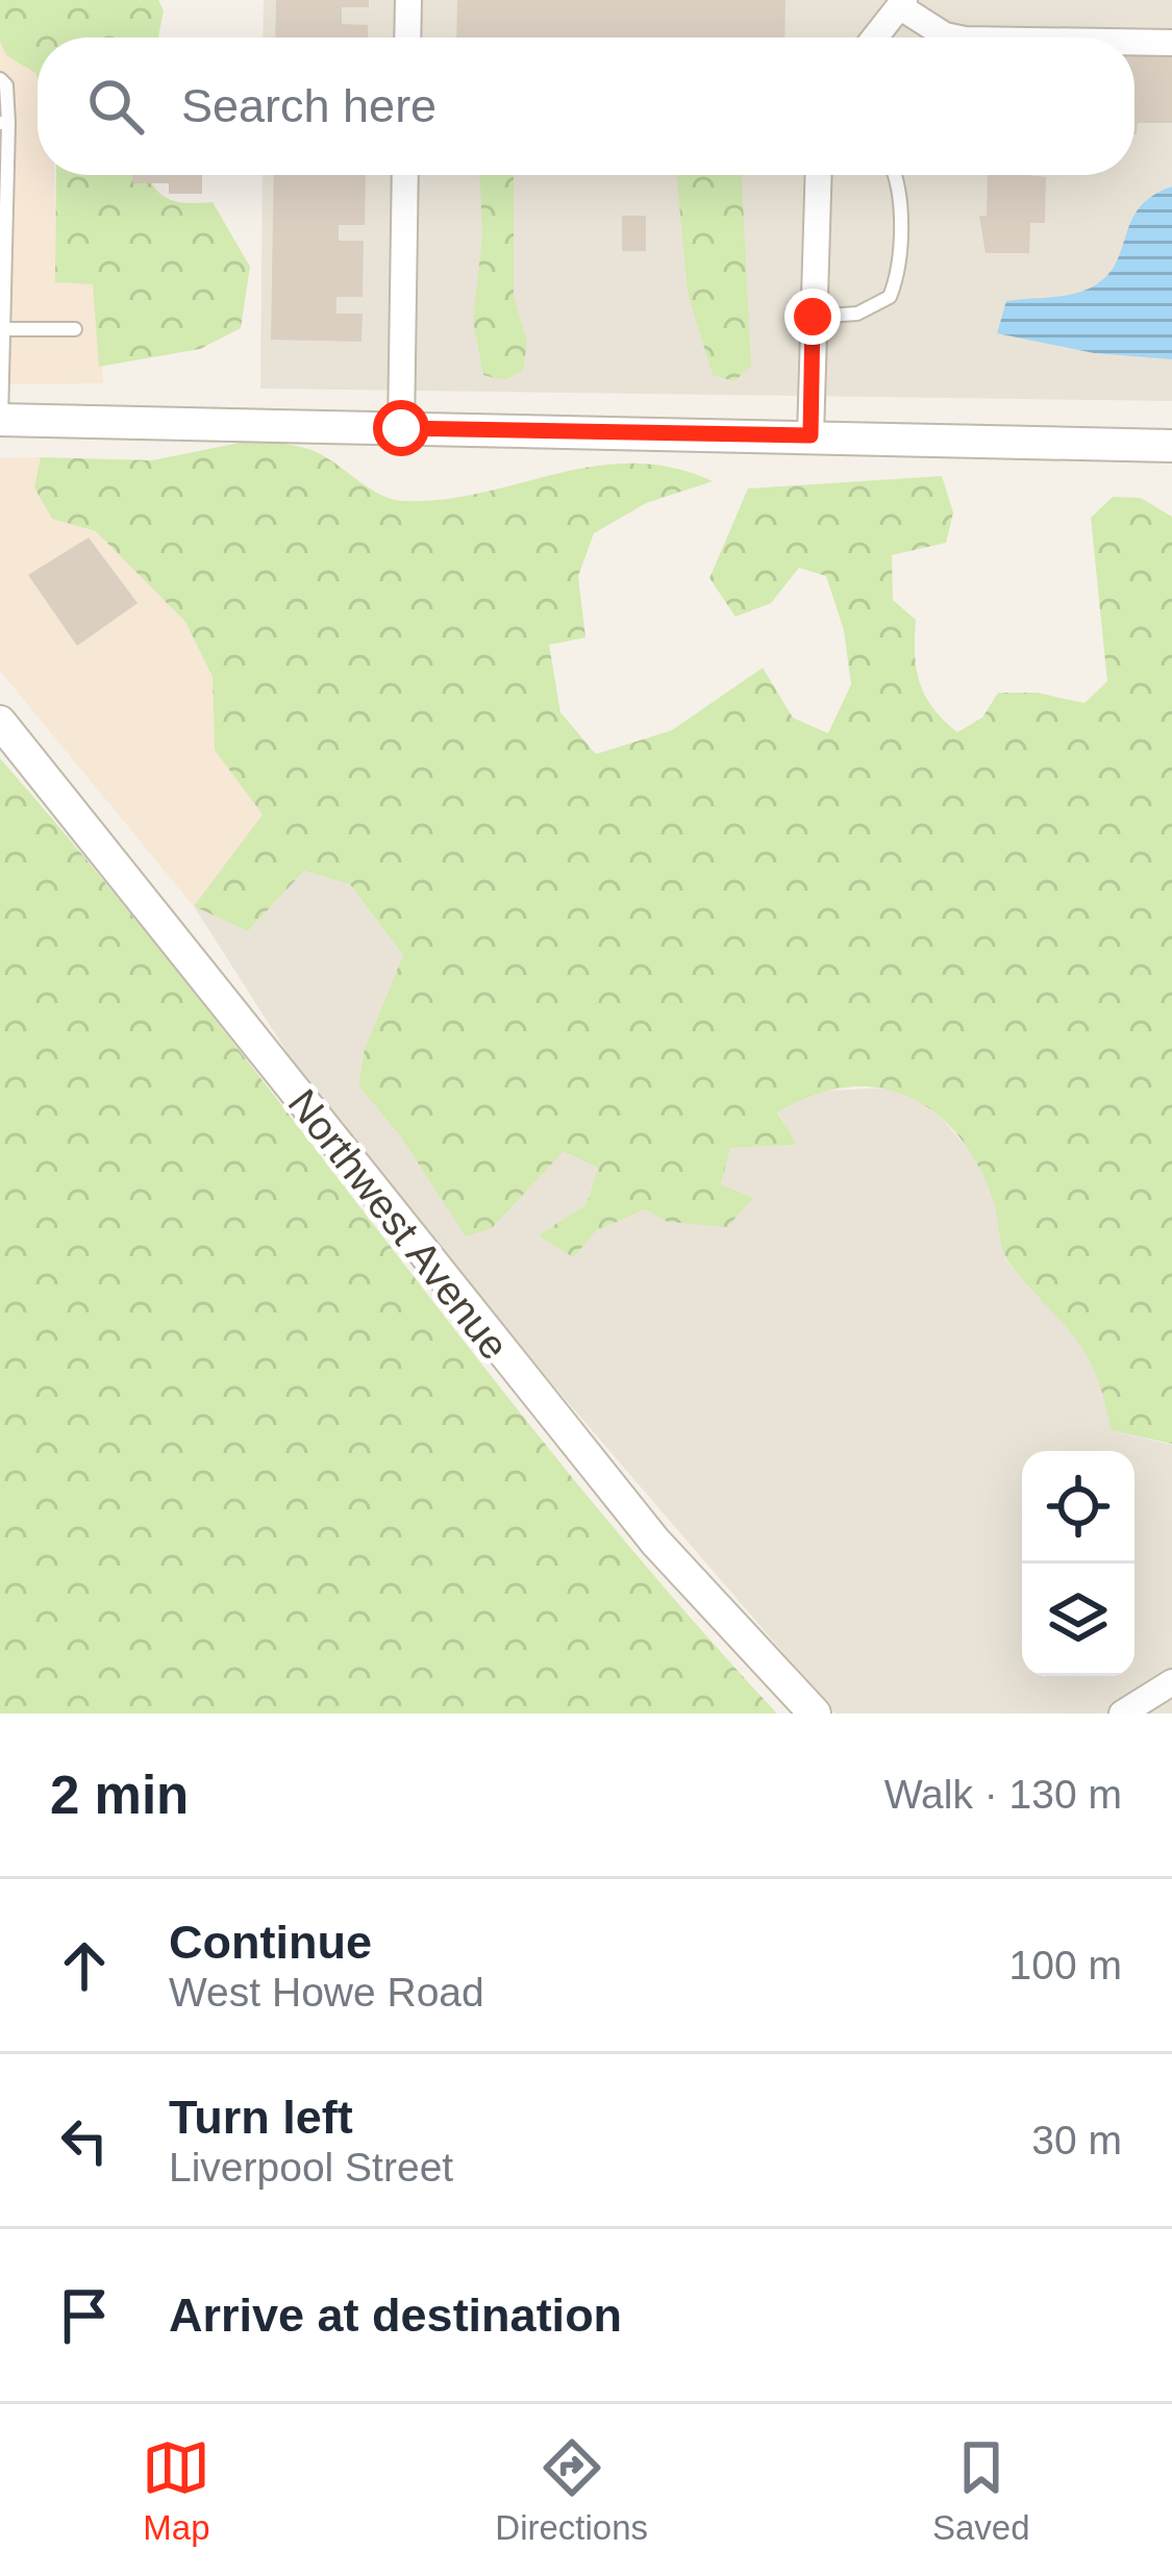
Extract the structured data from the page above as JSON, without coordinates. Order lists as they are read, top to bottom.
{
  "streets": {
    "street": ["Northwest Avenue"]
  },
  "page": {
    "search": "Search here",
    "heading": ["2 min", "Walk · 130 m"],
    "list": [
      ["Continue", "West Howe Road", "100 m"],
      ["Turn left", "Liverpool Street", "30 m"],
      "Arrive at destination"
    ],
    "nav": ["Map", "Directions", "Saved"]
  }
}
